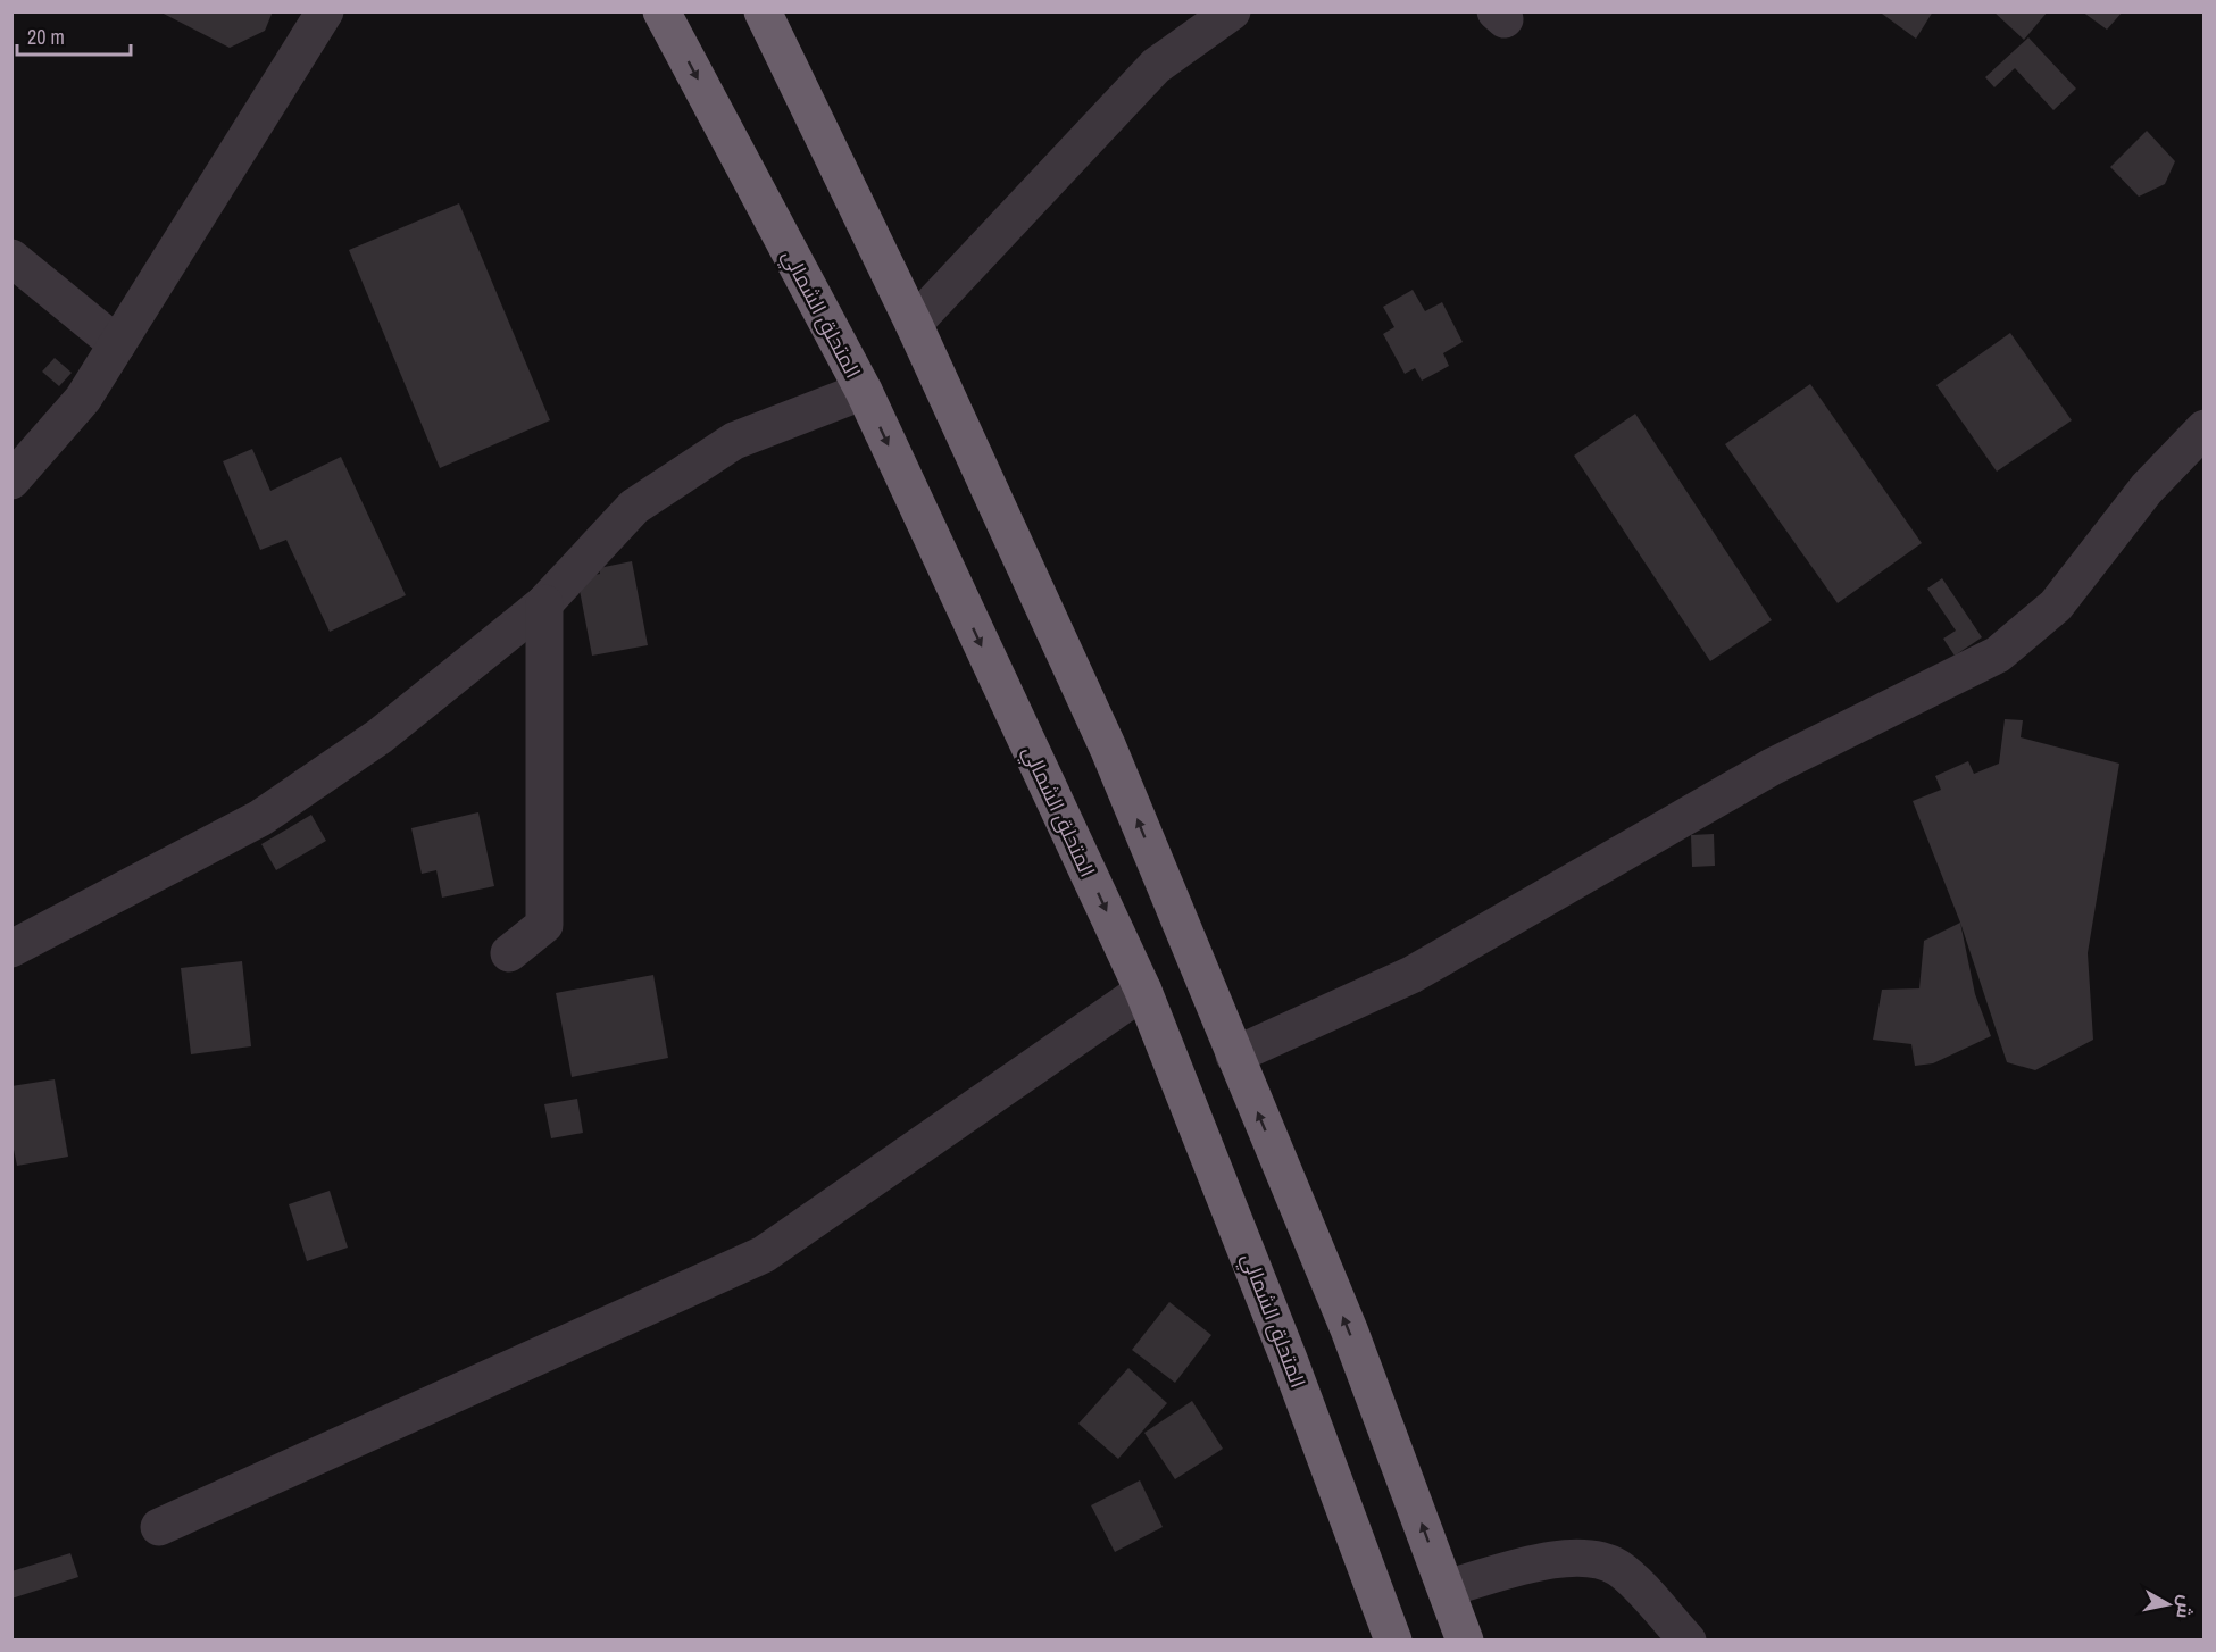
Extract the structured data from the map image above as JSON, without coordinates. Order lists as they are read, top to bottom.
{
  "streets": {
    "highway": ["المتحلق الشمالي"]
  },
  "scale_bar": "20 m",
  "north": "right"
}
